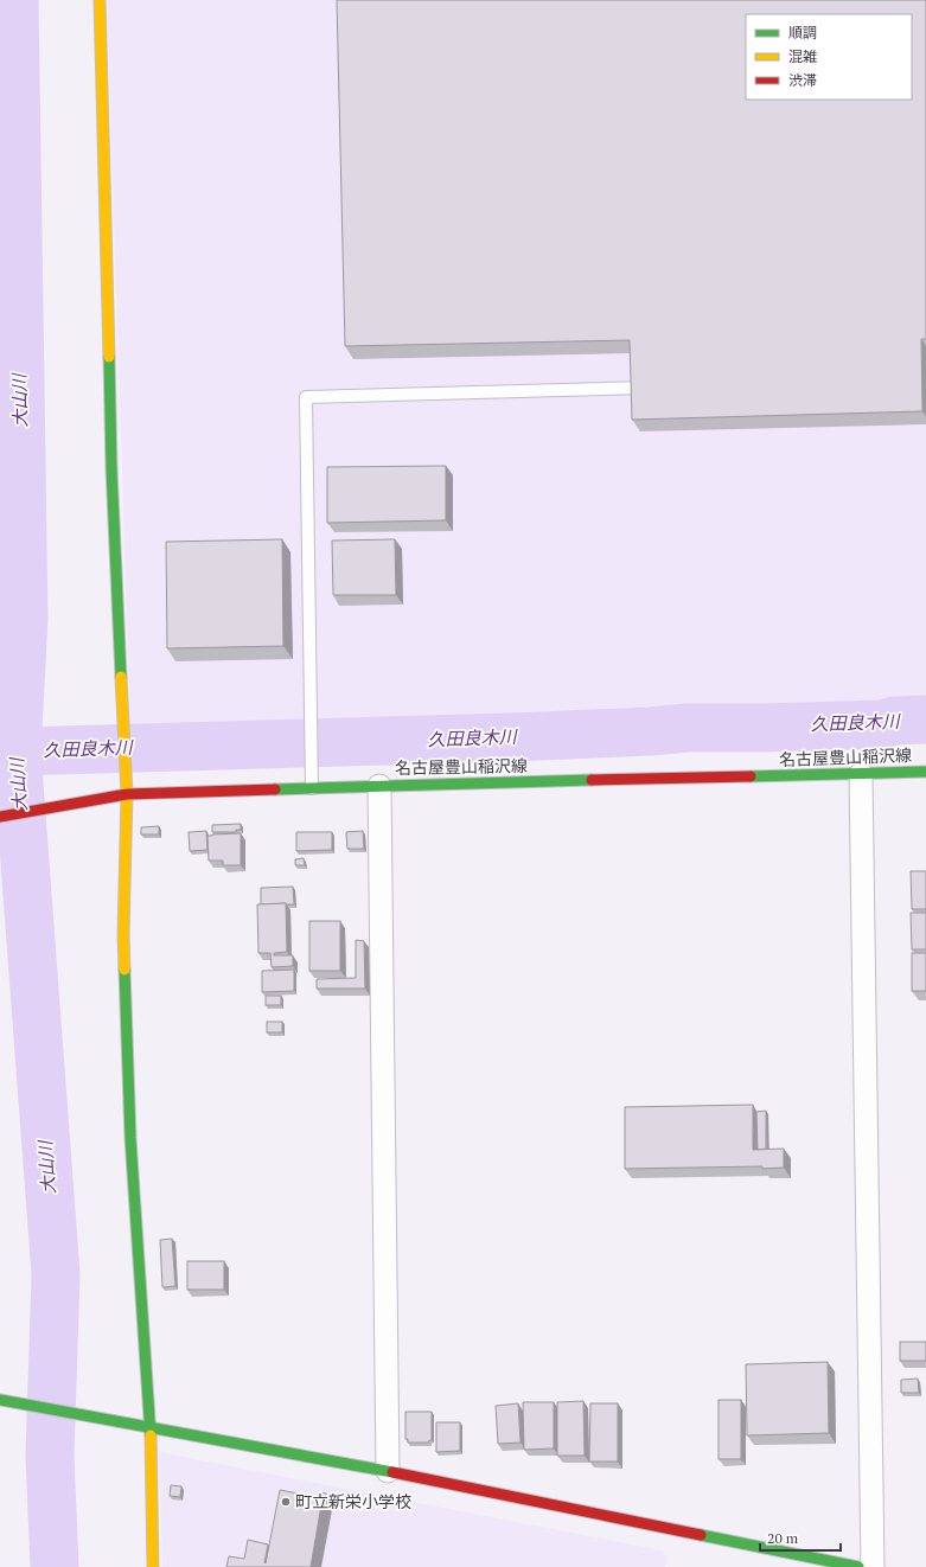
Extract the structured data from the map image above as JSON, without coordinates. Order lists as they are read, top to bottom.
{
  "streets": {
    "street": ["名古屋豊山稲沢線"]
  },
  "water": ["大山川", "久田良木川"],
  "places": ["町立新栄小学校"],
  "legend": ["順調", "混雑", "渋滞"],
  "scale_bar": "20 m"
}
